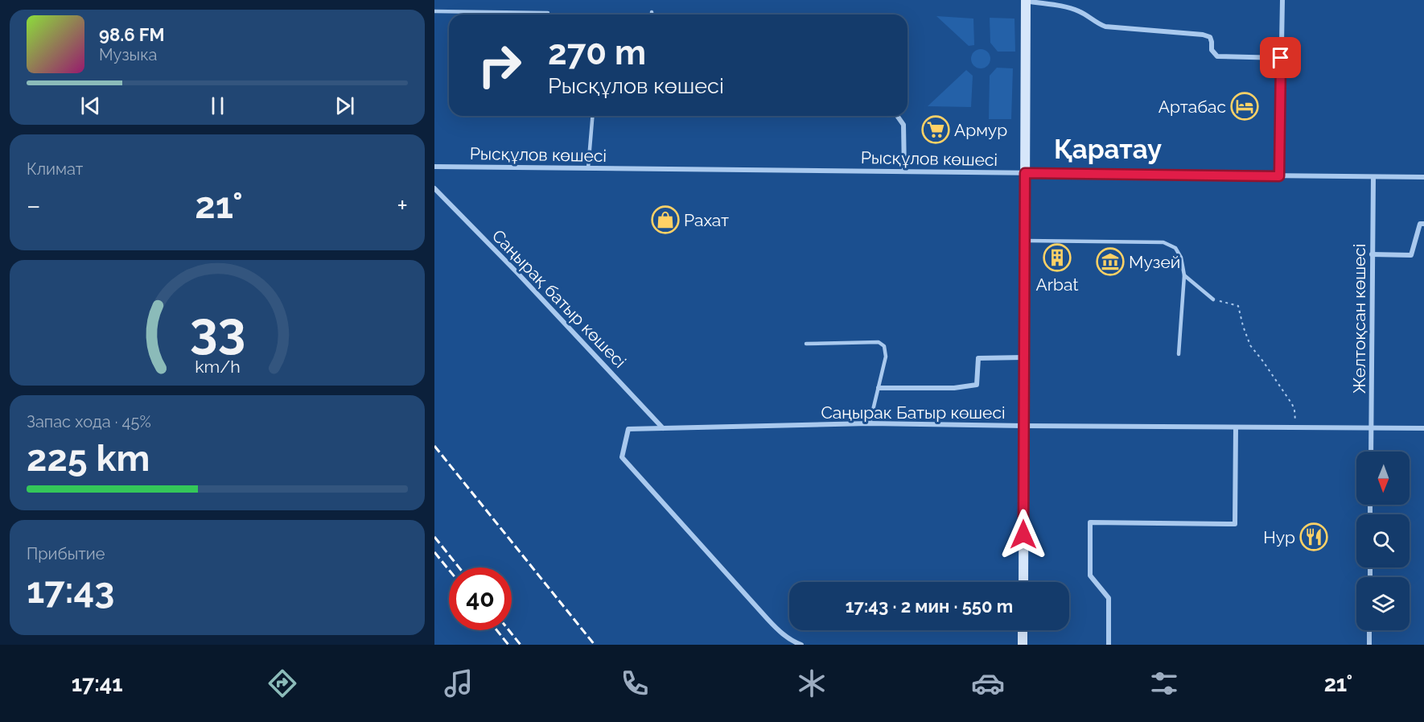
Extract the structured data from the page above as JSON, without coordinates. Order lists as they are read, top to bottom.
{
  "streets": {
    "street": [
      "Рысқұлов көшесі",
      "Саңырақ батыр көшесі",
      "Желтоқсан көшесі",
      "Саңырак Батыр көшесі"
    ]
  },
  "crossings": [
    ["Рысқұлов көшесі", "Желтоқсан көшесі"],
    ["Саңырақ батыр көшесі", "Саңырак Батыр көшесі"],
    ["Желтоқсан көшесі", "Саңырак Батыр көшесі"]
  ],
  "districts": ["Қаратау"],
  "places": {
    "hotel": ["Артабас"],
    "supermarket": ["Армур"],
    "shop": ["Рахат"],
    "building": ["Arbat"],
    "museum": ["Музей"],
    "restaurant": ["Нур"]
  },
  "north": "bottom",
  "page": {
    "turn": ["270 m", "Рысқұлов көшесі"],
    "song": ["98.6 FM", "Музыка"],
    "tile": [
      "Климат",
      ["Запас хода · 45%", "225 km"],
      ["Прибытие", "17:43"]
    ],
    "heat": ["−", "21°", "+"],
    "limit": "40",
    "trip": "17:43 · 2 мин · 550 m",
    "tabs": ["17:41", "21°"],
    "gauge": ["33", "km/h"]
  }
}
